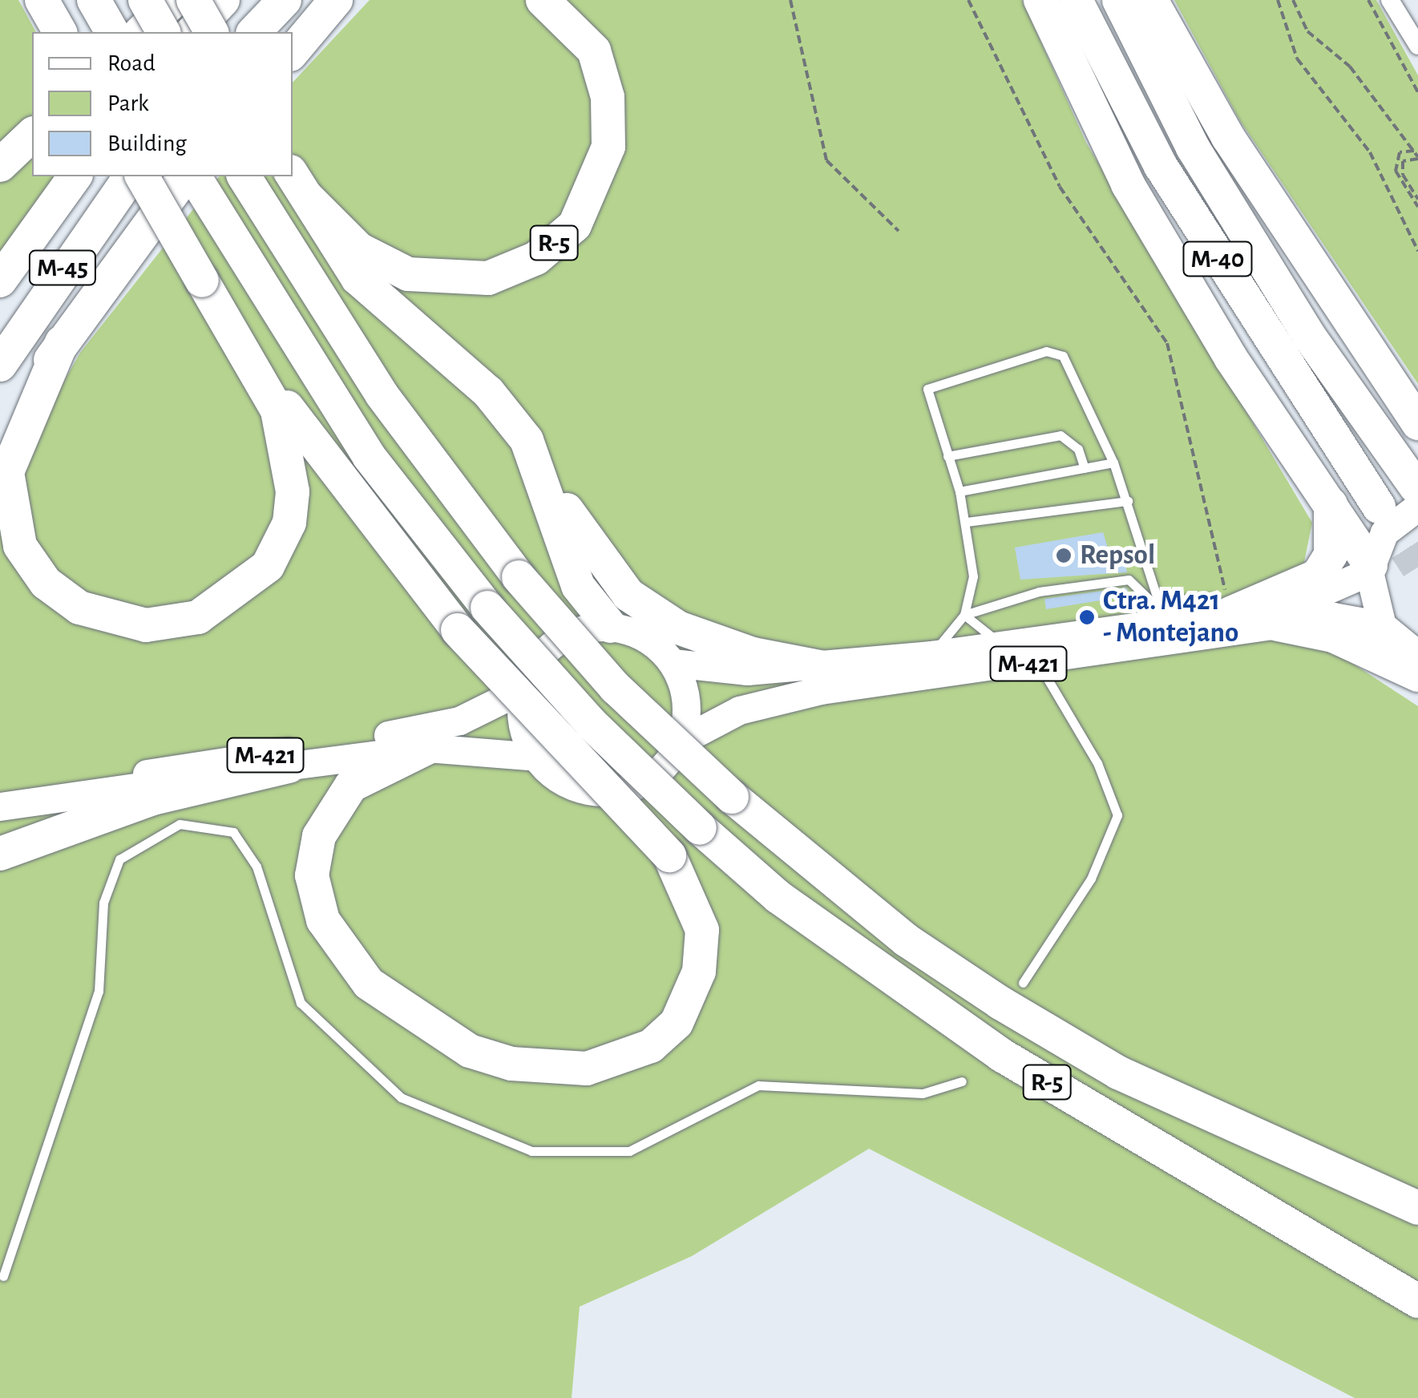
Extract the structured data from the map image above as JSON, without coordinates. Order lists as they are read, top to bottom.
{
  "streets": {
    "highway": ["R-5", "M-40", "M-45"],
    "main road": ["M-421"]
  },
  "crossings": [
    ["R-5", "M-421"]
  ],
  "places": ["Repsol", "Ctra. M421 - Montejano"],
  "legend": ["Road", "Park", "Building"]
}
